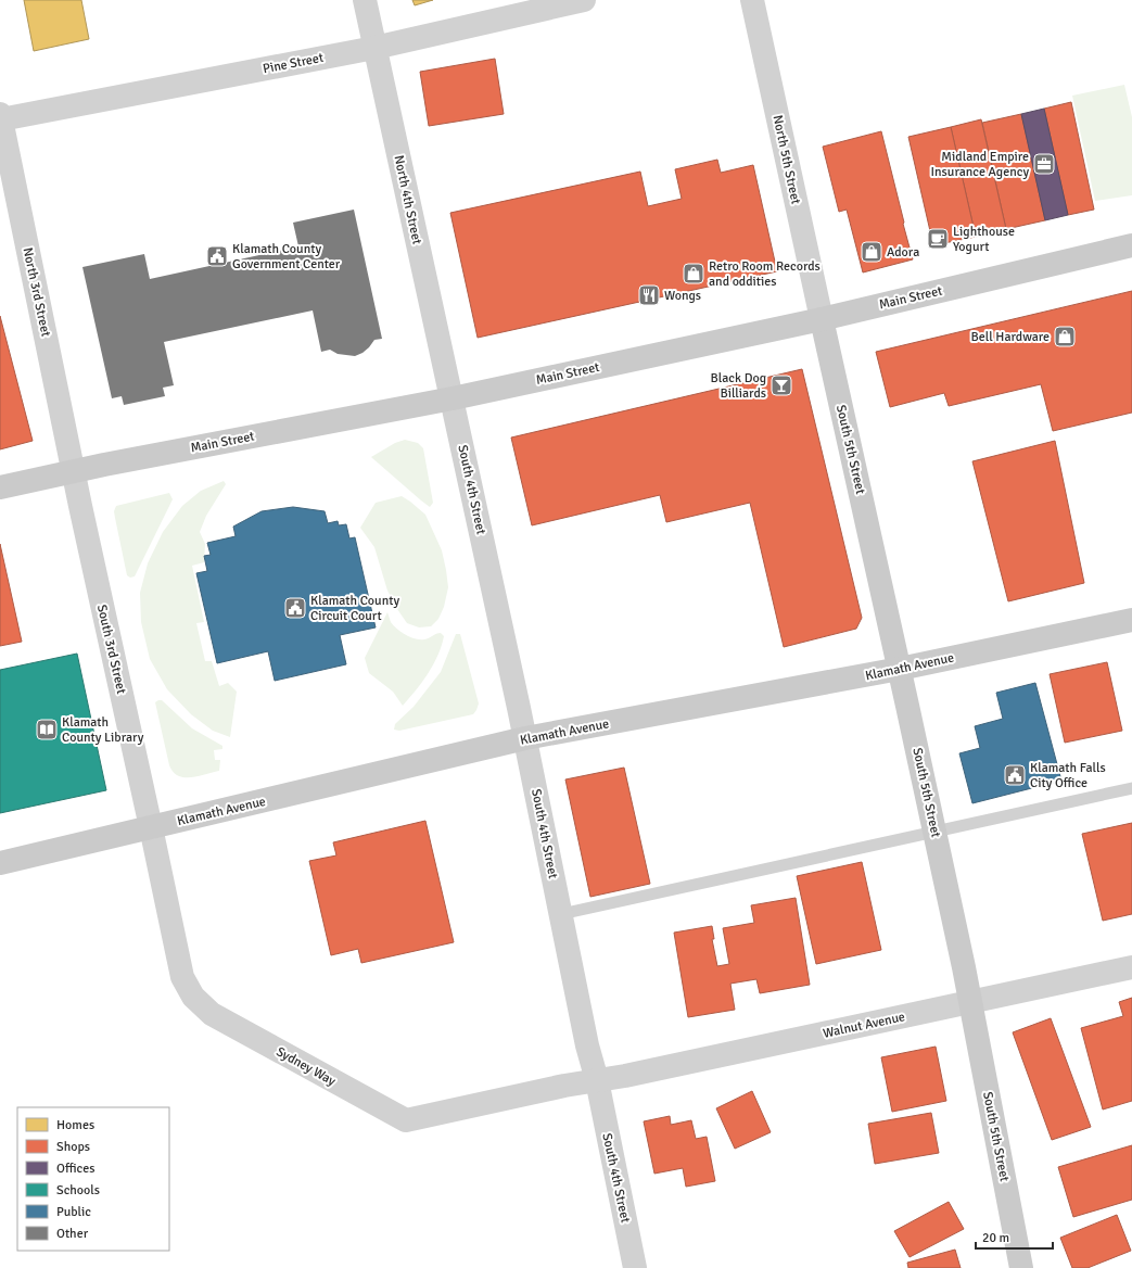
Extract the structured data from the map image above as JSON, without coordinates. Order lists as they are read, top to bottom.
{
  "streets": {
    "main road": ["Main Street", "South 5th Street", "Klamath Avenue"],
    "street": [
      "Pine Street",
      "North 5th Street",
      "North 4th Street",
      "North 3rd Street",
      "South 4th Street",
      "South 3rd Street",
      "Walnut Avenue",
      "Sydney Way"
    ]
  },
  "crossings": [
    ["Pine Street", "North 4th Street"],
    ["Pine Street", "North 3rd Street"],
    ["North 5th Street", "Main Street"],
    ["North 5th Street", "South 5th Street"],
    ["North 4th Street", "Main Street"],
    ["North 4th Street", "South 4th Street"],
    ["North 3rd Street", "Main Street"],
    ["North 3rd Street", "South 3rd Street"],
    ["Main Street", "South 5th Street"],
    ["Main Street", "South 4th Street"],
    ["Main Street", "South 3rd Street"],
    ["South 5th Street", "Klamath Avenue"],
    ["South 5th Street", "Walnut Avenue"],
    ["South 4th Street", "Klamath Avenue"],
    ["South 4th Street", "Walnut Avenue"],
    ["South 4th Street", "Sydney Way"],
    ["South 3rd Street", "Klamath Avenue"],
    ["South 3rd Street", "Sydney Way"],
    ["Klamath Avenue", "Sydney Way"],
    ["Walnut Avenue", "Sydney Way"]
  ],
  "places": {
    "office": ["Midland Empire Insurance Agency"],
    "cafe": ["Lighthouse Yogurt"],
    "shop": ["Adora", "Retro Room Records and oddities", "Bell Hardware"],
    "public building": ["Klamath County Government Center", "Klamath County Circuit Court", "Klamath Falls City Office"],
    "restaurant": ["Wongs"],
    "bar": ["Black Dog Billiards"],
    "library": ["Klamath County Library"]
  },
  "legend": [
    "Homes",
    "Shops",
    "Offices",
    "Schools",
    "Public",
    "Other"
  ],
  "scale_bar": "20 m"
}
